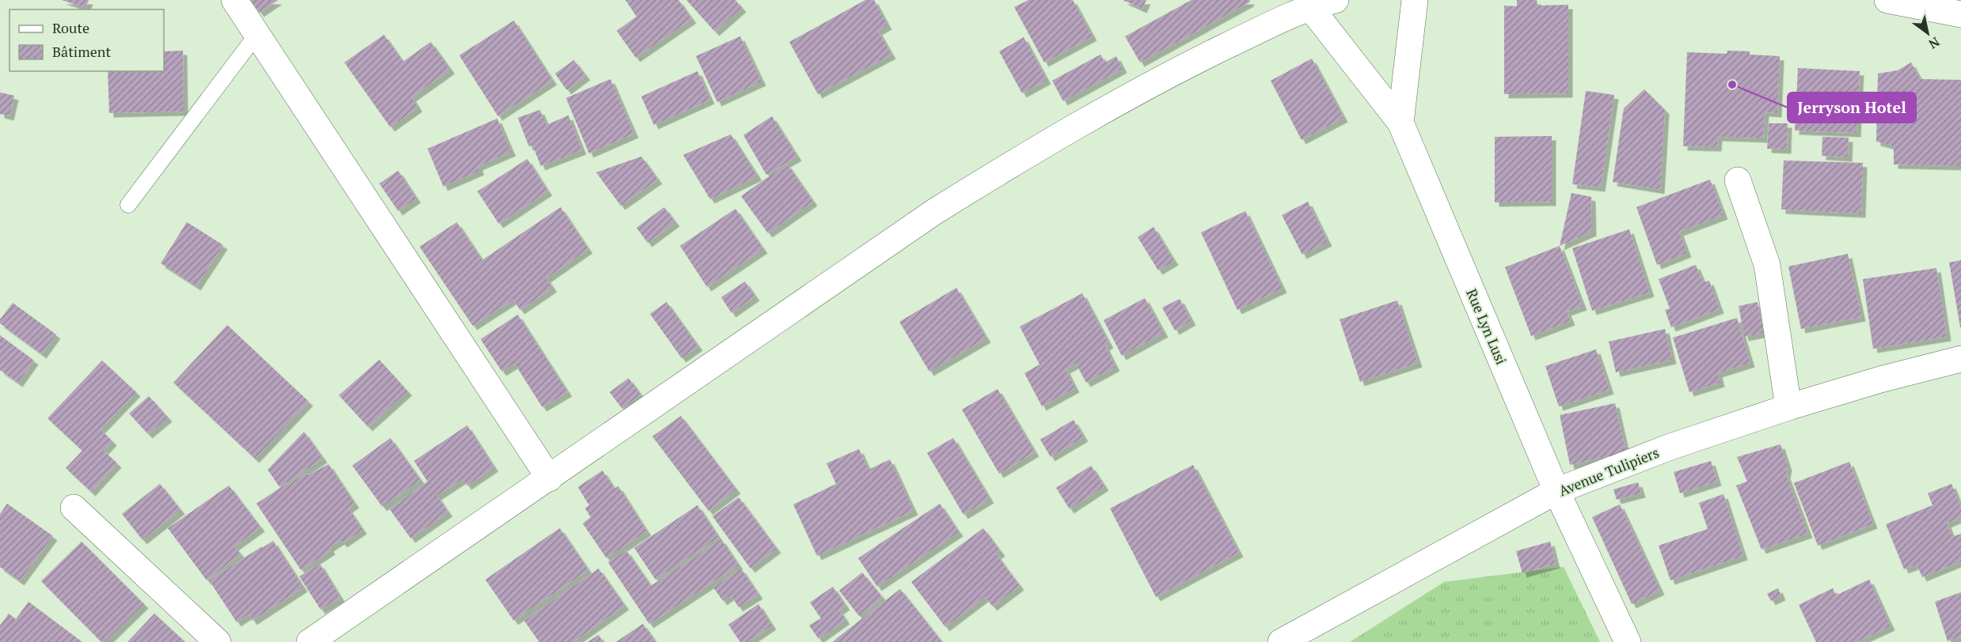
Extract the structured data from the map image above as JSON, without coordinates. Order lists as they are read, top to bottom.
{
  "streets": {
    "street": ["Rue Lyn Lusi", "Avenue Tulipiers"]
  },
  "crossings": [
    ["Rue Lyn Lusi", "Avenue Tulipiers"]
  ],
  "places": ["Jerryson Hotel"],
  "legend": ["Route", "Bâtiment"],
  "north": "bottom right"
}
